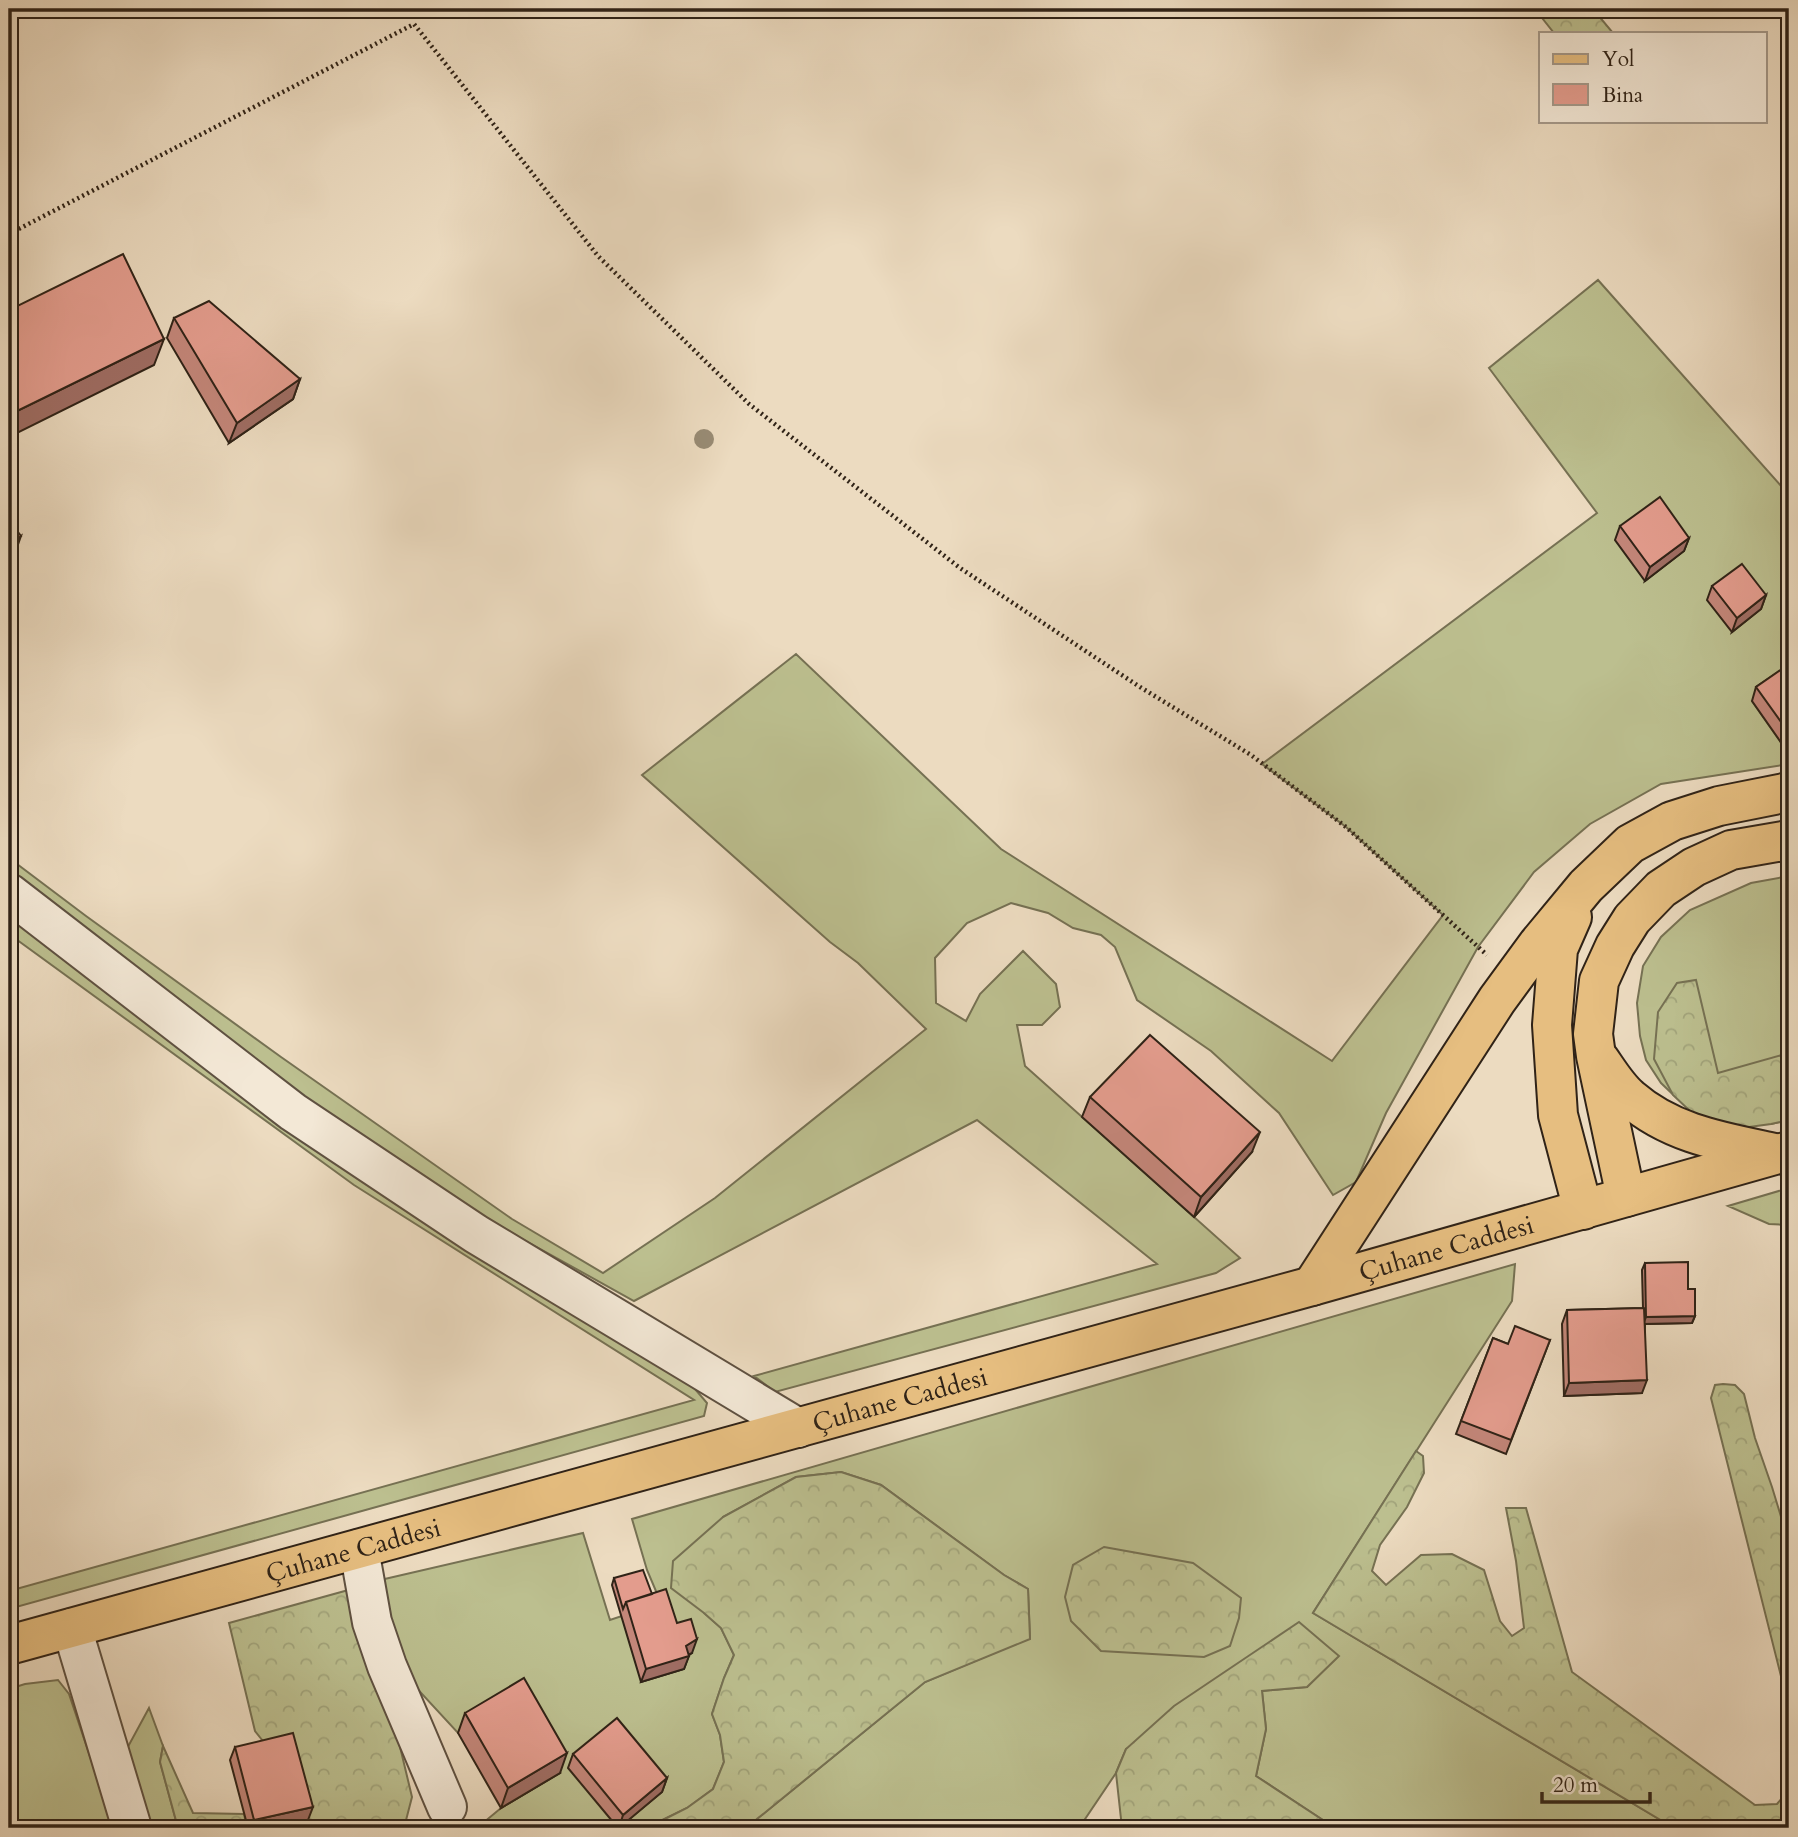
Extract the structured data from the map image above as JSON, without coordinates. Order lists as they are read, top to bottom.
{
  "streets": {
    "main road": ["Çuhane Caddesi"]
  },
  "legend": ["Yol", "Bina"],
  "scale_bar": "20 m"
}
